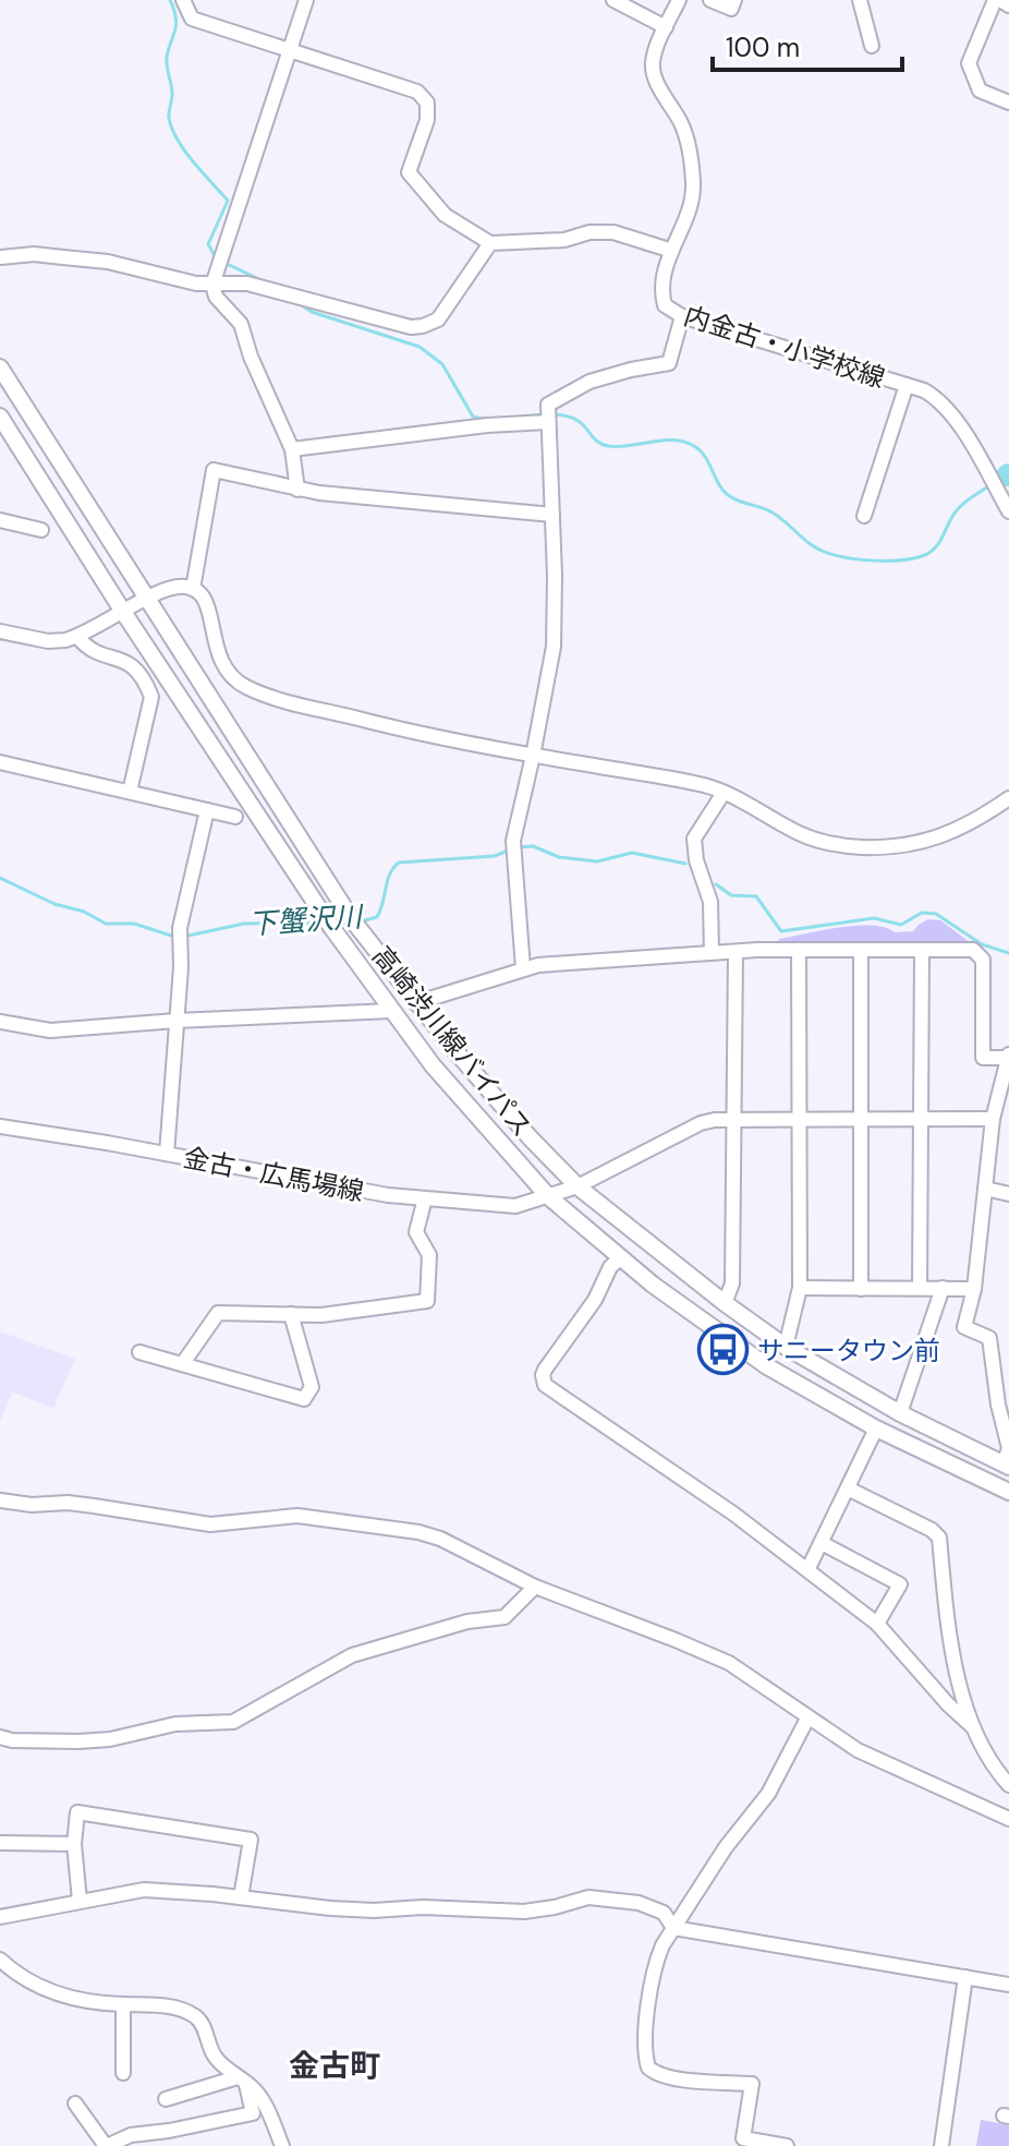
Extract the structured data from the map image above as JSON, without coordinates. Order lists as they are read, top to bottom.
{
  "streets": {
    "main road": ["高崎渋川線バイパス"],
    "street": ["内金古・小学校線", "金古・広馬場線"]
  },
  "crossings": [
    ["高崎渋川線バイパス", "金古・広馬場線"]
  ],
  "districts": ["金古町"],
  "water": ["下蟹沢川"],
  "places": {
    "bus stop": ["サニータウン前"]
  },
  "scale_bar": "100 m"
}
